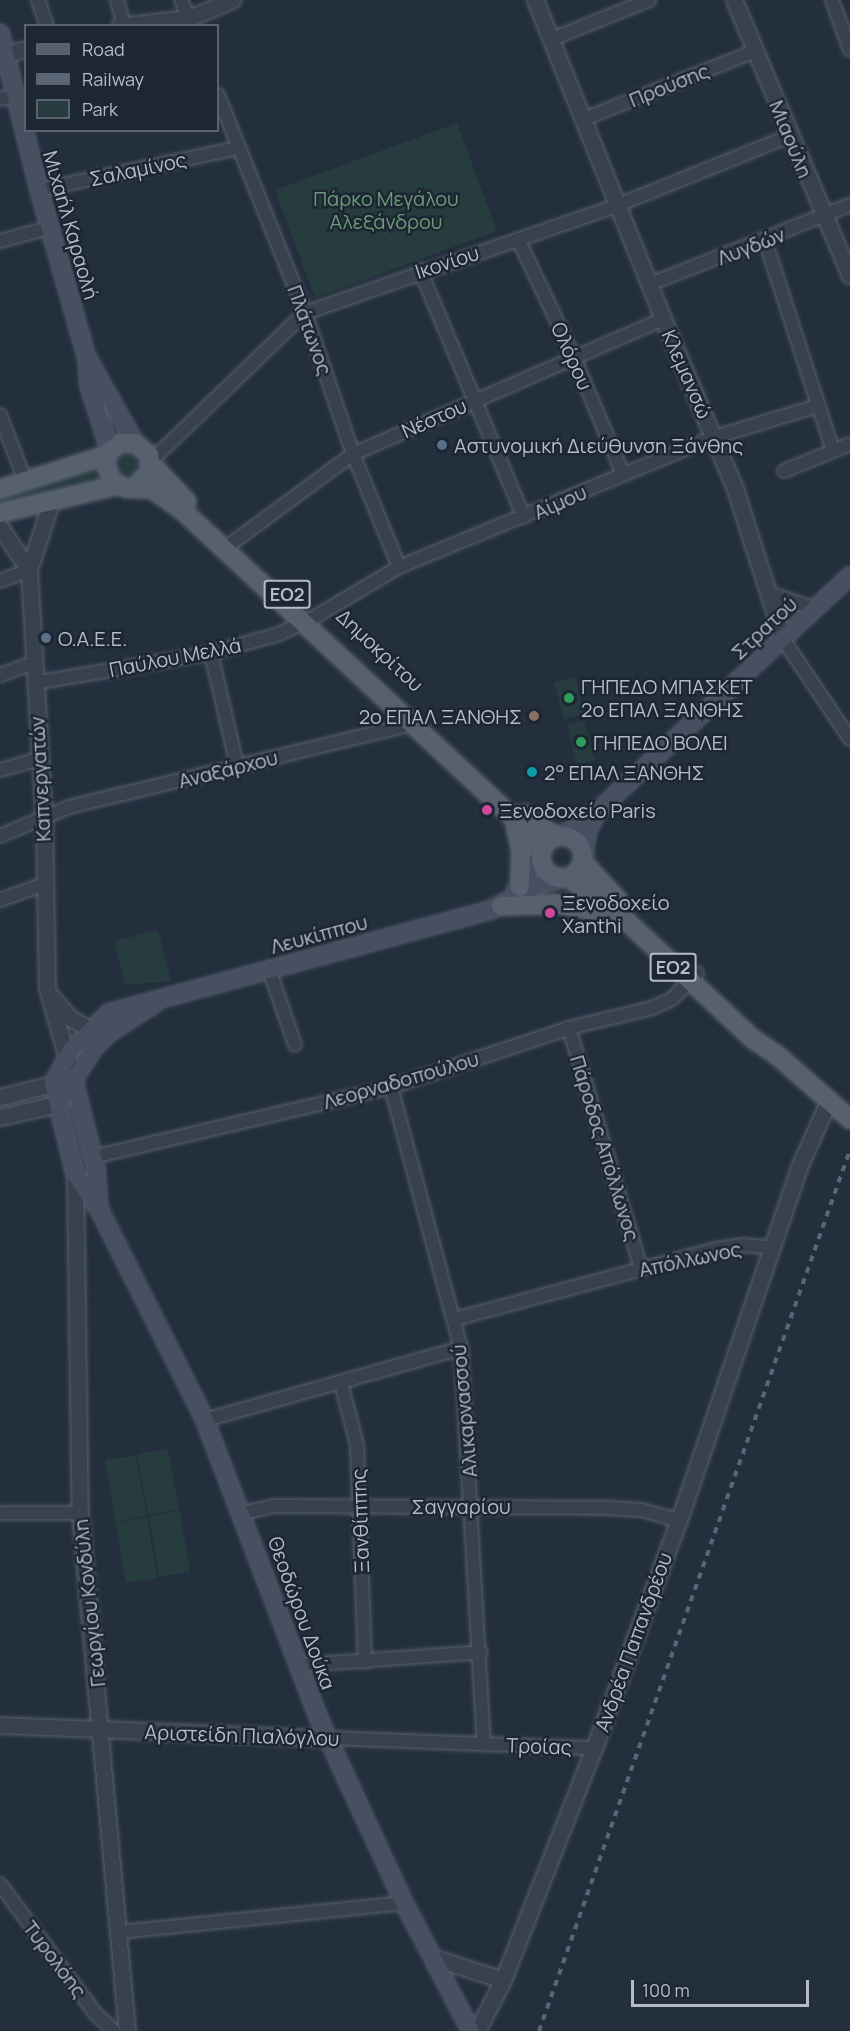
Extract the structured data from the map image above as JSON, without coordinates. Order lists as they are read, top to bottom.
{
  "streets": {
    "main road": [
      "Μιχαήλ Καραολή",
      "ΕΟ2",
      "Στρατού",
      "Δημοκρίτου",
      "Λευκίππου",
      "Θεοδώρου Δούκα"
    ],
    "street": [
      "Προύσης",
      "Μιαούλη",
      "Σαλαμίνος",
      "Λυγδών",
      "Ικονίου",
      "Πλάτωνος",
      "Ολόρου",
      "Κλεμανσώ",
      "Νέστου",
      "Αίμου",
      "Παύλου Μελλά",
      "Αναξάρχου",
      "Καπνεργατών",
      "Λεορναδοπούλου",
      "Πάροδος Απόλλωνος",
      "Απόλλωνος",
      "Αλικαρνασσού",
      "Σαγγαρίου",
      "Ξανθίππης",
      "Γεωργίου Κονδύλη",
      "Ανδρέα Παπανδρέου",
      "Αριστείδη Πιαλόγλου",
      "Τροίας",
      "Τυρολόης"
    ]
  },
  "crossings": [
    ["Προύσης", "Μιαούλη"],
    ["Προύσης", "Κλεμανσώ"],
    ["Μιαούλη", "Λυγδών"],
    ["Μιαούλη", "Ικονίου"],
    ["Σαλαμίνος", "Μιχαήλ Καραολή"],
    ["Σαλαμίνος", "Πλάτωνος"],
    ["Μιχαήλ Καραολή", "Ικονίου"],
    ["Μιχαήλ Καραολή", "ΕΟ2"],
    ["Μιχαήλ Καραολή", "Δημοκρίτου"],
    ["Λυγδών", "Κλεμανσώ"],
    ["Ικονίου", "Πλάτωνος"],
    ["Ικονίου", "Ολόρου"],
    ["Ικονίου", "Κλεμανσώ"],
    ["Ικονίου", "ΕΟ2"],
    ["Ικονίου", "Δημοκρίτου"],
    ["Πλάτωνος", "Νέστου"],
    ["Πλάτωνος", "Αίμου"],
    ["Ολόρου", "Νέστου"],
    ["Ολόρου", "Αίμου"],
    ["Κλεμανσώ", "Νέστου"],
    ["Κλεμανσώ", "Αίμου"],
    ["Κλεμανσώ", "Στρατού"],
    ["Νέστου", "Δημοκρίτου"],
    ["Αίμου", "Δημοκρίτου"],
    ["Αίμου", "Παύλου Μελλά"],
    ["ΕΟ2", "Στρατού"],
    ["ΕΟ2", "Δημοκρίτου"],
    ["ΕΟ2", "Λευκίππου"],
    ["ΕΟ2", "Λεορναδοπούλου"],
    ["Στρατού", "Δημοκρίτου"],
    ["Στρατού", "Λευκίππου"],
    ["Δημοκρίτου", "Παύλου Μελλά"],
    ["Δημοκρίτου", "Αναξάρχου"],
    ["Δημοκρίτου", "Λευκίππου"],
    ["Παύλου Μελλά", "Καπνεργατών"],
    ["Αναξάρχου", "Καπνεργατών"],
    ["Καπνεργατών", "Λευκίππου"],
    ["Καπνεργατών", "Θεοδώρου Δούκα"],
    ["Λευκίππου", "Θεοδώρου Δούκα"],
    ["Λεορναδοπούλου", "Πάροδος Απόλλωνος"],
    ["Λεορναδοπούλου", "Αλικαρνασσού"],
    ["Λεορναδοπούλου", "Θεοδώρου Δούκα"],
    ["Πάροδος Απόλλωνος", "Απόλλωνος"],
    ["Απόλλωνος", "Αλικαρνασσού"],
    ["Απόλλωνος", "Ανδρέα Παπανδρέου"],
    ["Αλικαρνασσού", "Σαγγαρίου"],
    ["Αλικαρνασσού", "Αριστείδη Πιαλόγλου"],
    ["Αλικαρνασσού", "Τροίας"],
    ["Σαγγαρίου", "Ξανθίππης"],
    ["Σαγγαρίου", "Θεοδώρου Δούκα"],
    ["Σαγγαρίου", "Ανδρέα Παπανδρέου"],
    ["Γεωργίου Κονδύλη", "Θεοδώρου Δούκα"],
    ["Γεωργίου Κονδύλη", "Αριστείδη Πιαλόγλου"],
    ["Θεοδώρου Δούκα", "Αριστείδη Πιαλόγλου"],
    ["Ανδρέα Παπανδρέου", "Τροίας"],
    ["Αριστείδη Πιαλόγλου", "Τροίας"]
  ],
  "parks": ["Πάρκο Μεγάλου Αλεξάνδρου"],
  "places": [
    "Αστυνομική Διεύθυνση Ξάνθης",
    "Ο.Α.Ε.Ε.",
    "ΓΗΠΕΔΟ ΜΠΑΣΚΕΤ 2ο ΕΠΑΛ ΞΑΝΘΗΣ",
    "2o ΕΠΑΛ ΞΑΝΘΗΣ",
    "ΓΗΠΕΔΟ ΒΟΛΕΙ",
    "2° ΕΠΑΛ ΞΑΝΘΗΣ",
    "Ξενοδοχείο Paris",
    "Ξενοδοχείο Xanthi"
  ],
  "legend": ["Road", "Railway", "Park"],
  "scale_bar": "100 m"
}
